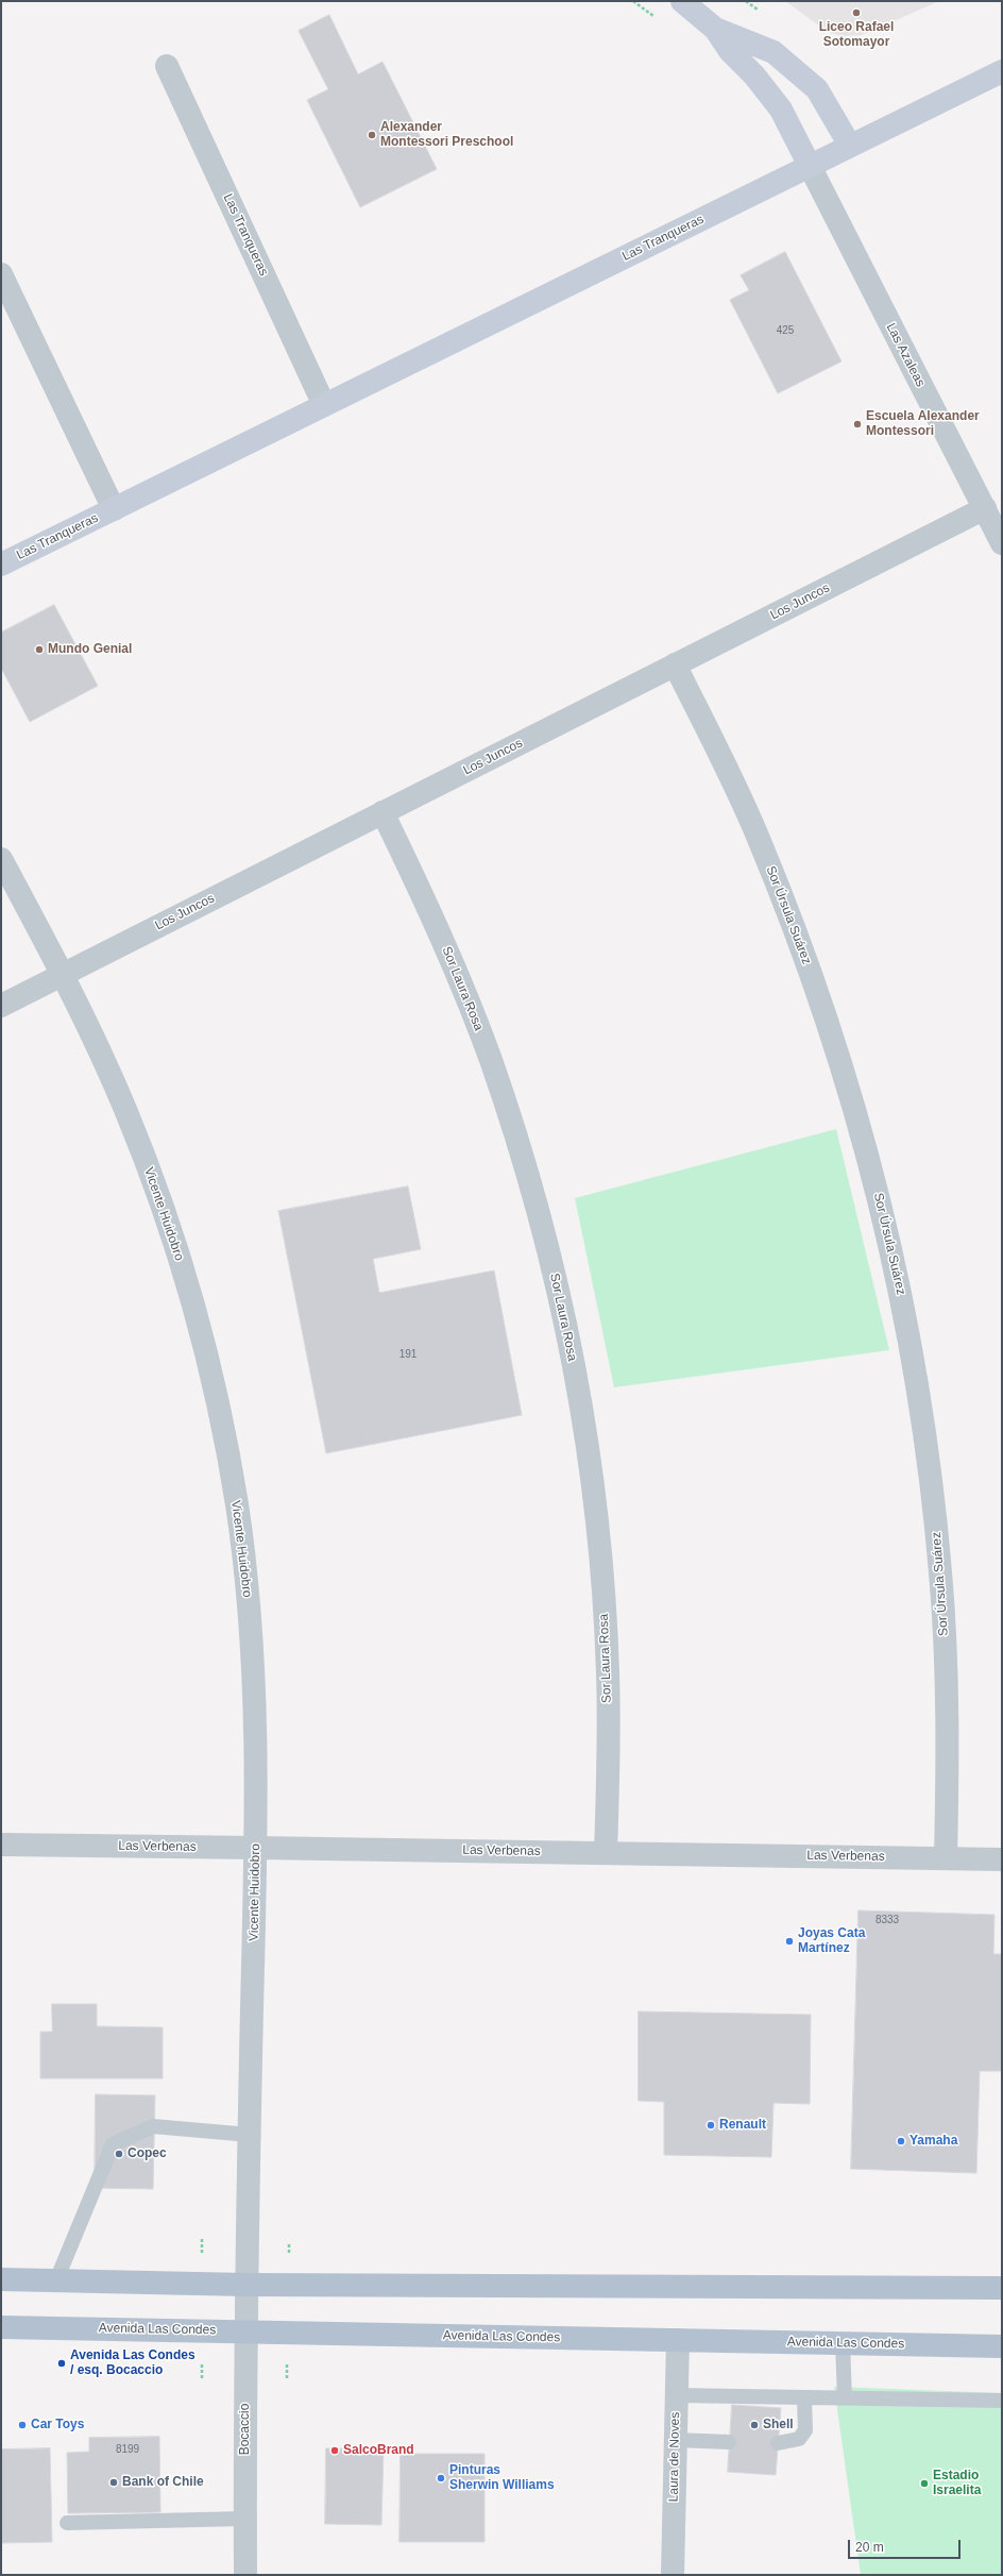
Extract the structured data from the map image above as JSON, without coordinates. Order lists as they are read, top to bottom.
{
  "streets": {
    "main road": ["Las Tranqueras", "Avenida Las Condes"],
    "street": [
      "Las Azaleas",
      "Los Juncos",
      "Sor Úrsula Suárez",
      "Sor Laura Rosa",
      "Vicente Huidobro",
      "Las Verbenas",
      "Bocaccio",
      "Laura de Noves"
    ]
  },
  "crossings": [
    ["Las Tranqueras", "Las Azaleas"],
    ["Las Azaleas", "Los Juncos"],
    ["Los Juncos", "Sor Úrsula Suárez"],
    ["Los Juncos", "Sor Laura Rosa"],
    ["Los Juncos", "Vicente Huidobro"],
    ["Sor Úrsula Suárez", "Las Verbenas"],
    ["Sor Laura Rosa", "Las Verbenas"],
    ["Vicente Huidobro", "Las Verbenas"],
    ["Vicente Huidobro", "Bocaccio"],
    ["Avenida Las Condes", "Bocaccio"],
    ["Avenida Las Condes", "Laura de Noves"]
  ],
  "places": [
    "Liceo Rafael Sotomayor",
    "Alexander Montessori Preschool",
    "Escuela Alexander Montessori",
    "Mundo Genial",
    "Joyas Cata Martínez",
    "Renault",
    "Yamaha",
    "Copec",
    "Avenida Las Condes / esq. Bocaccio",
    "Car Toys",
    "Shell",
    "SalcoBrand",
    "Pinturas Sherwin Williams",
    "Bank of Chile",
    "Estadio Israelita"
  ],
  "house_numbers": [
    "425",
    "191",
    "8333",
    "8199"
  ],
  "scale_bar": "20 m"
}
